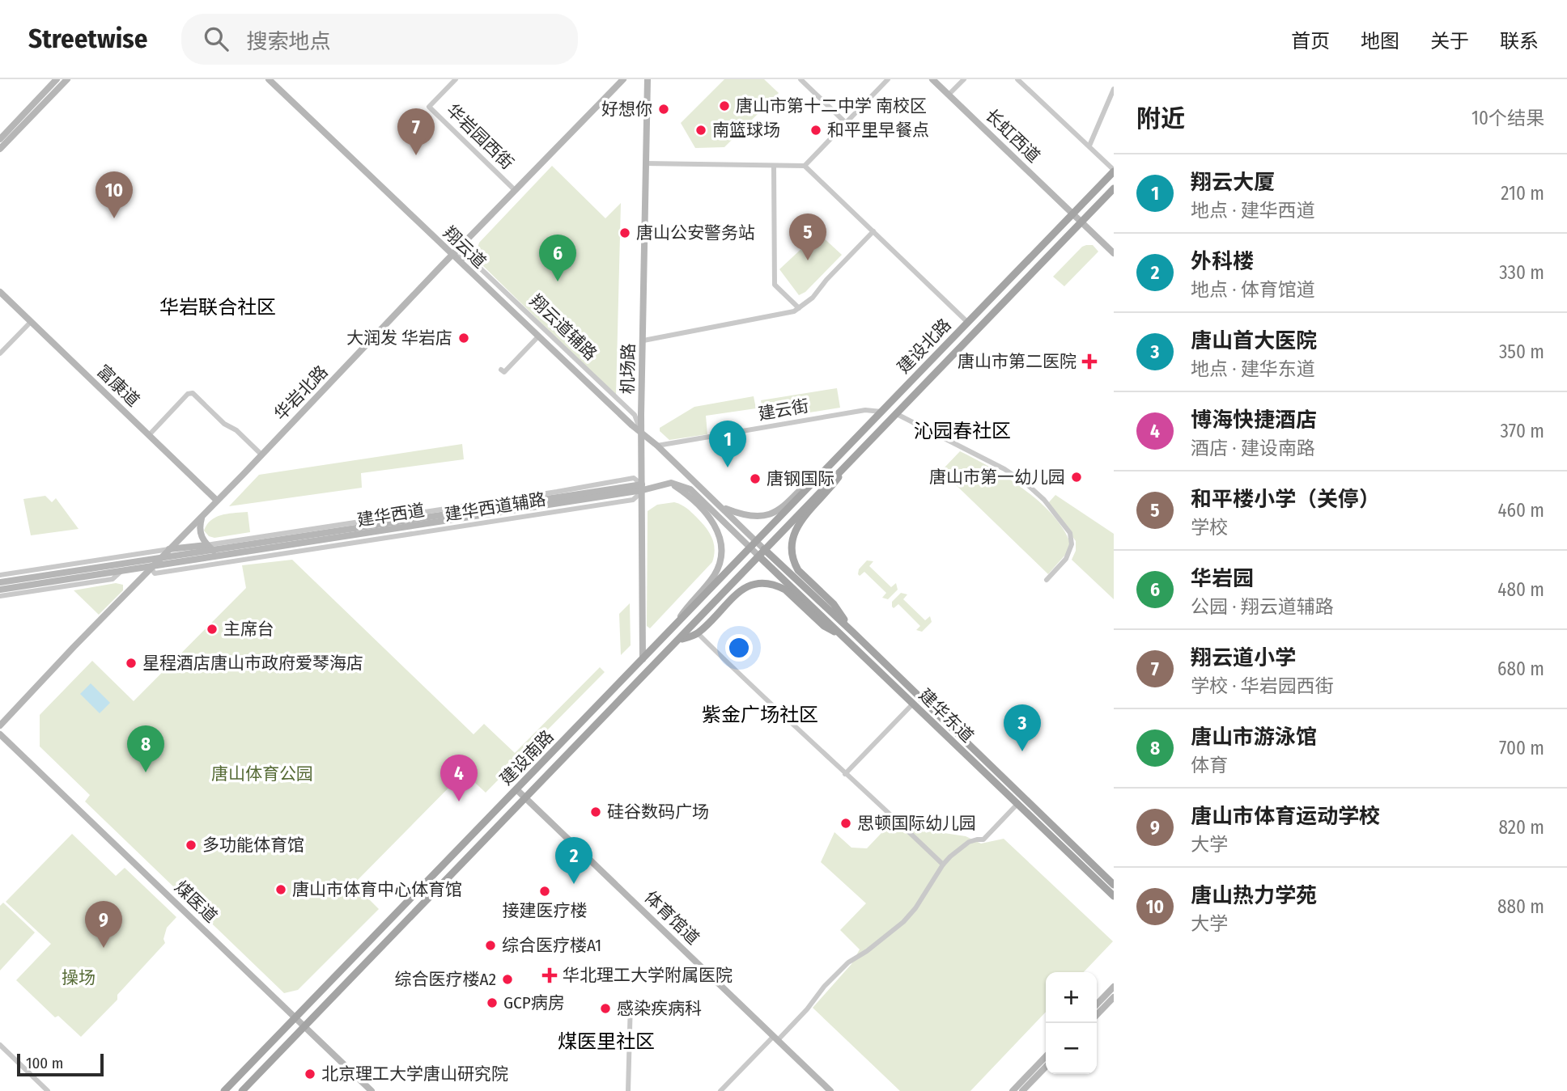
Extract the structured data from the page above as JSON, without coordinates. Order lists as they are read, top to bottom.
{
  "streets": {
    "main road": ["建设北路", "建华东道", "建设南路"],
    "street": [
      "长虹西道",
      "华岩园西街",
      "翔云道",
      "翔云道辅路",
      "机场路",
      "富康道",
      "华岩北路",
      "建云街",
      "建华西道辅路",
      "建华西道",
      "煤医道",
      "体育馆道"
    ]
  },
  "crossings": [
    ["长虹西道", "建设北路"],
    ["华岩园西街", "华岩北路"],
    ["翔云道", "翔云道辅路"],
    ["翔云道", "机场路"],
    ["翔云道", "华岩北路"],
    ["翔云道", "建云街"],
    ["翔云道辅路", "机场路"],
    ["翔云道辅路", "华岩北路"],
    ["建设北路", "建云街"],
    ["建设北路", "建华东道"],
    ["建设北路", "建设南路"],
    ["机场路", "建华西道辅路"],
    ["机场路", "建华西道"],
    ["机场路", "建设南路"],
    ["富康道", "华岩北路"],
    ["华岩北路", "建华西道"],
    ["建华西道辅路", "建华西道"],
    ["建华东道", "建设南路"],
    ["建设南路", "煤医道"],
    ["建设南路", "体育馆道"]
  ],
  "districts": [
    "华岩联合社区",
    "沁园春社区",
    "紫金广场社区",
    "煤医里社区"
  ],
  "parks": ["唐山体育公园", "操场"],
  "places": {
    "other": [
      "唐山市第十二中学 南校区",
      "好想你",
      "南篮球场",
      "和平里早餐点",
      "唐山公安警务站",
      "大润发 华岩店",
      "唐山市第一幼儿园",
      "唐钢国际",
      "主席台",
      "星程酒店唐山市政府爱琴海店",
      "硅谷数码广场",
      "思顿国际幼儿园",
      "多功能体育馆",
      "唐山市体育中心体育馆",
      "接建医疗楼",
      "综合医疗楼A1",
      "综合医疗楼A2",
      "GCP病房",
      "感染疾病科",
      "北京理工大学唐山研究院"
    ],
    "health": ["唐山市第二医院", "华北理工大学附属医院"]
  },
  "scale_bar": "100 m",
  "page": {
    "header": "Streetwise",
    "search": "搜索地点",
    "nav": [
      "首页",
      "地图",
      "关于",
      "联系"
    ],
    "heading": ["附近", "10个结果"],
    "pins": [
      "7",
      "10",
      "5",
      "6",
      "1",
      "3",
      "8",
      "4",
      "2",
      "9"
    ],
    "list": [
      {
        "mark": "1",
        "name": "翔云大厦",
        "note": "地点 · 建华西道",
        "value": "210 m"
      },
      {
        "mark": "2",
        "name": "外科楼",
        "note": "地点 · 体育馆道",
        "value": "330 m"
      },
      {
        "mark": "3",
        "name": "唐山首大医院",
        "note": "地点 · 建华东道",
        "value": "350 m"
      },
      {
        "mark": "4",
        "name": "博海快捷酒店",
        "note": "酒店 · 建设南路",
        "value": "370 m"
      },
      {
        "mark": "5",
        "name": "和平楼小学（关停）",
        "note": "学校",
        "value": "460 m"
      },
      {
        "mark": "6",
        "name": "华岩园",
        "note": "公园 · 翔云道辅路",
        "value": "480 m"
      },
      {
        "mark": "7",
        "name": "翔云道小学",
        "note": "学校 · 华岩园西街",
        "value": "680 m"
      },
      {
        "mark": "8",
        "name": "唐山市游泳馆",
        "note": "体育",
        "value": "700 m"
      },
      {
        "mark": "9",
        "name": "唐山市体育运动学校",
        "note": "大学",
        "value": "820 m"
      },
      {
        "mark": "10",
        "name": "唐山热力学苑",
        "note": "大学",
        "value": "880 m"
      }
    ],
    "map_buttons": ["+", "−"],
    "scale": "100 m"
  }
}
